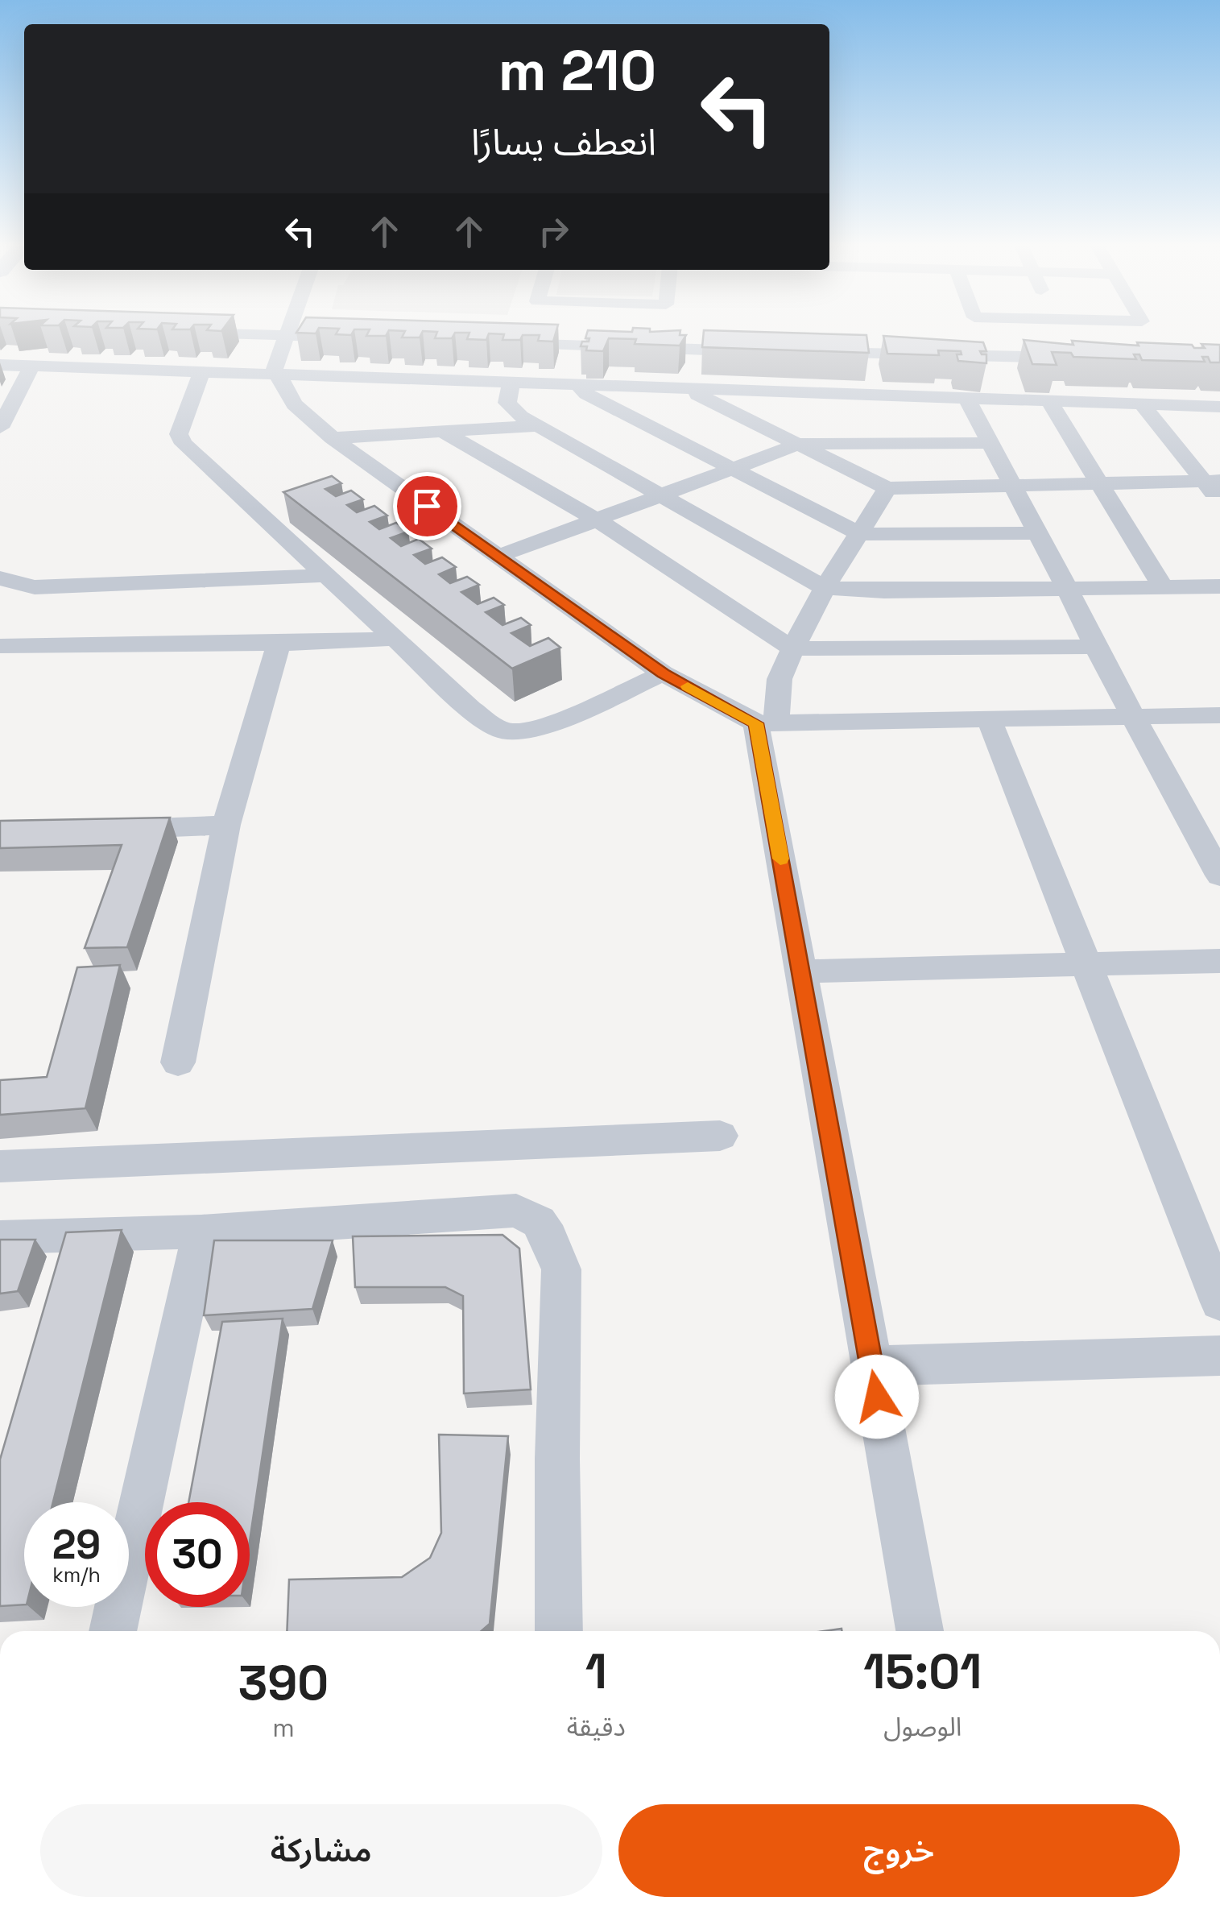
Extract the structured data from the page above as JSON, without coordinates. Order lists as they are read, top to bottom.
{
  "page": {
    "turn": ["210 m", "انعطف يسارًا"],
    "speed": "29 km/h",
    "limit": "30",
    "eta": [
      "15:01",
      "الوصول",
      "1",
      "دقيقة",
      "390",
      "m"
    ],
    "buttons": ["خروج", "مشاركة"]
  }
}
